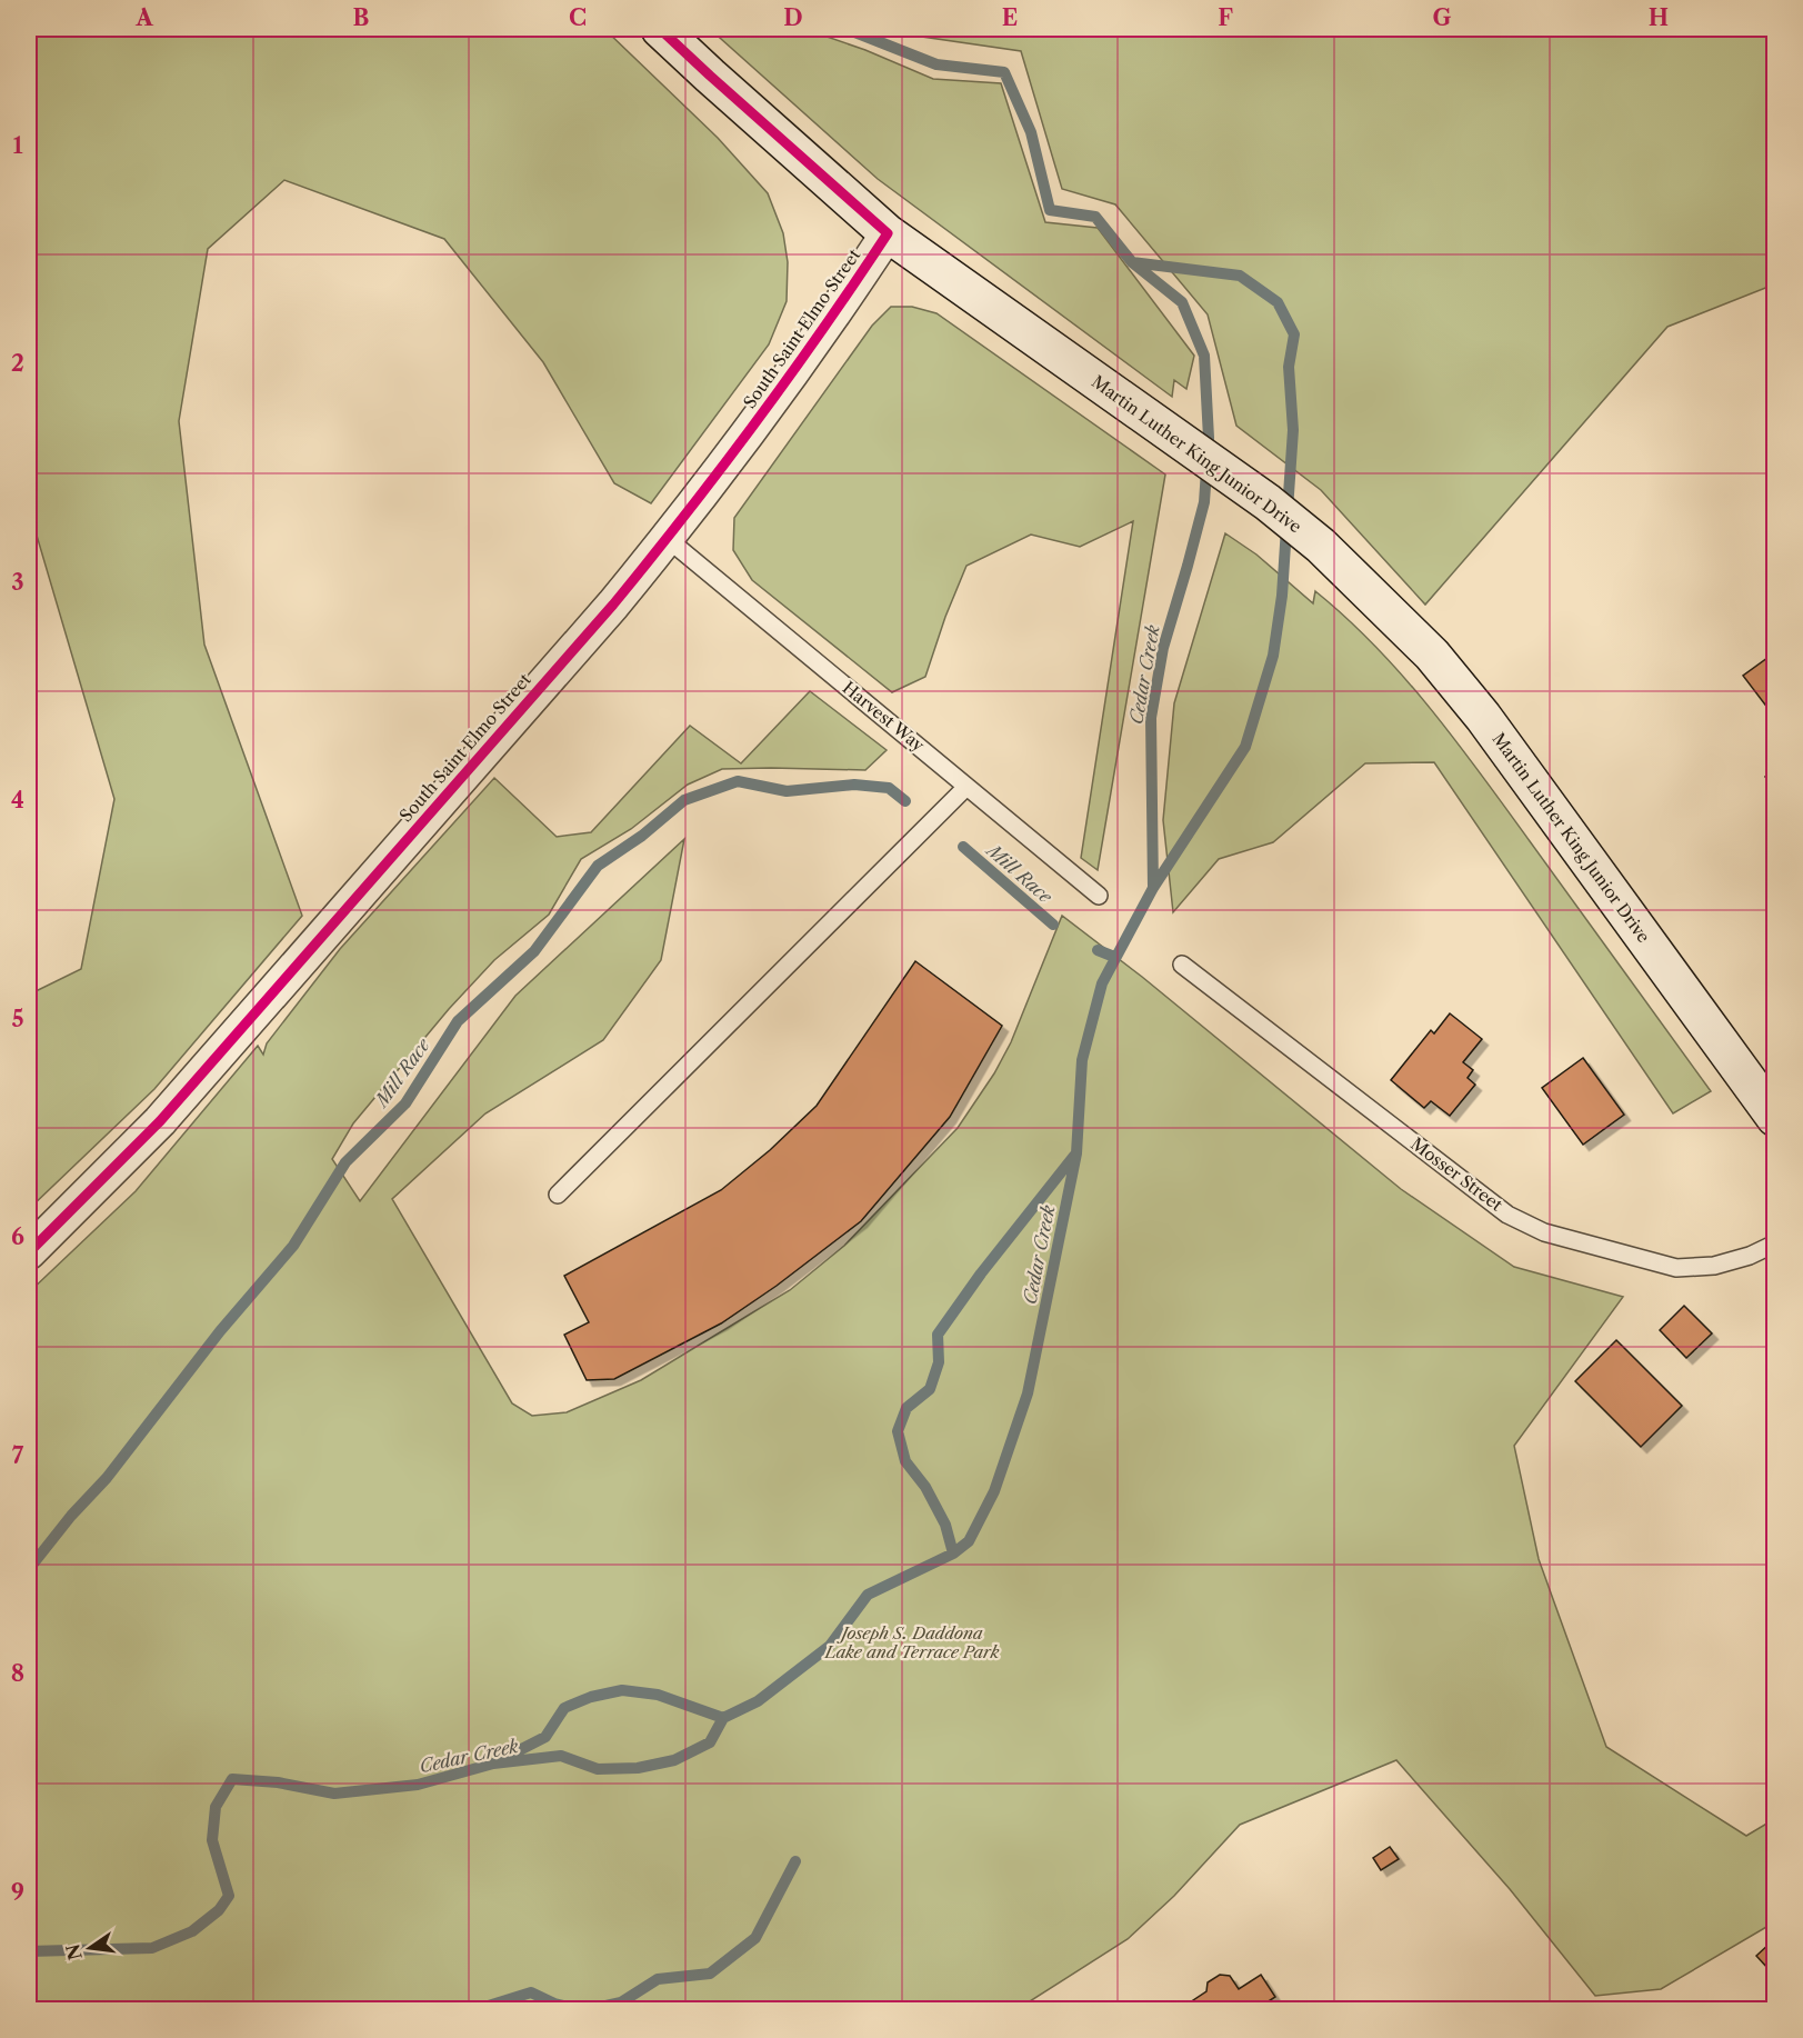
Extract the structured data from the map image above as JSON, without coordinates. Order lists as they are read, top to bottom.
{
  "streets": {
    "main road": ["Martin Luther King Junior Drive"],
    "street": ["South Saint Elmo Street"],
    "lane": ["Harvest Way", "Mosser Street"]
  },
  "crossings": [
    ["South Saint Elmo Street", "Martin Luther King Junior Drive"],
    ["South Saint Elmo Street", "Harvest Way"]
  ],
  "water": ["Cedar Creek", "Mill Race"],
  "parks": ["Joseph S. Daddona Lake and Terrace Park"],
  "north": "left",
  "grid": {
    "columns": [
      "A",
      "B",
      "C",
      "D",
      "E",
      "F",
      "G",
      "H"
    ],
    "rows": [
      "1",
      "2",
      "3",
      "4",
      "5",
      "6",
      "7",
      "8",
      "9"
    ]
  }
}
